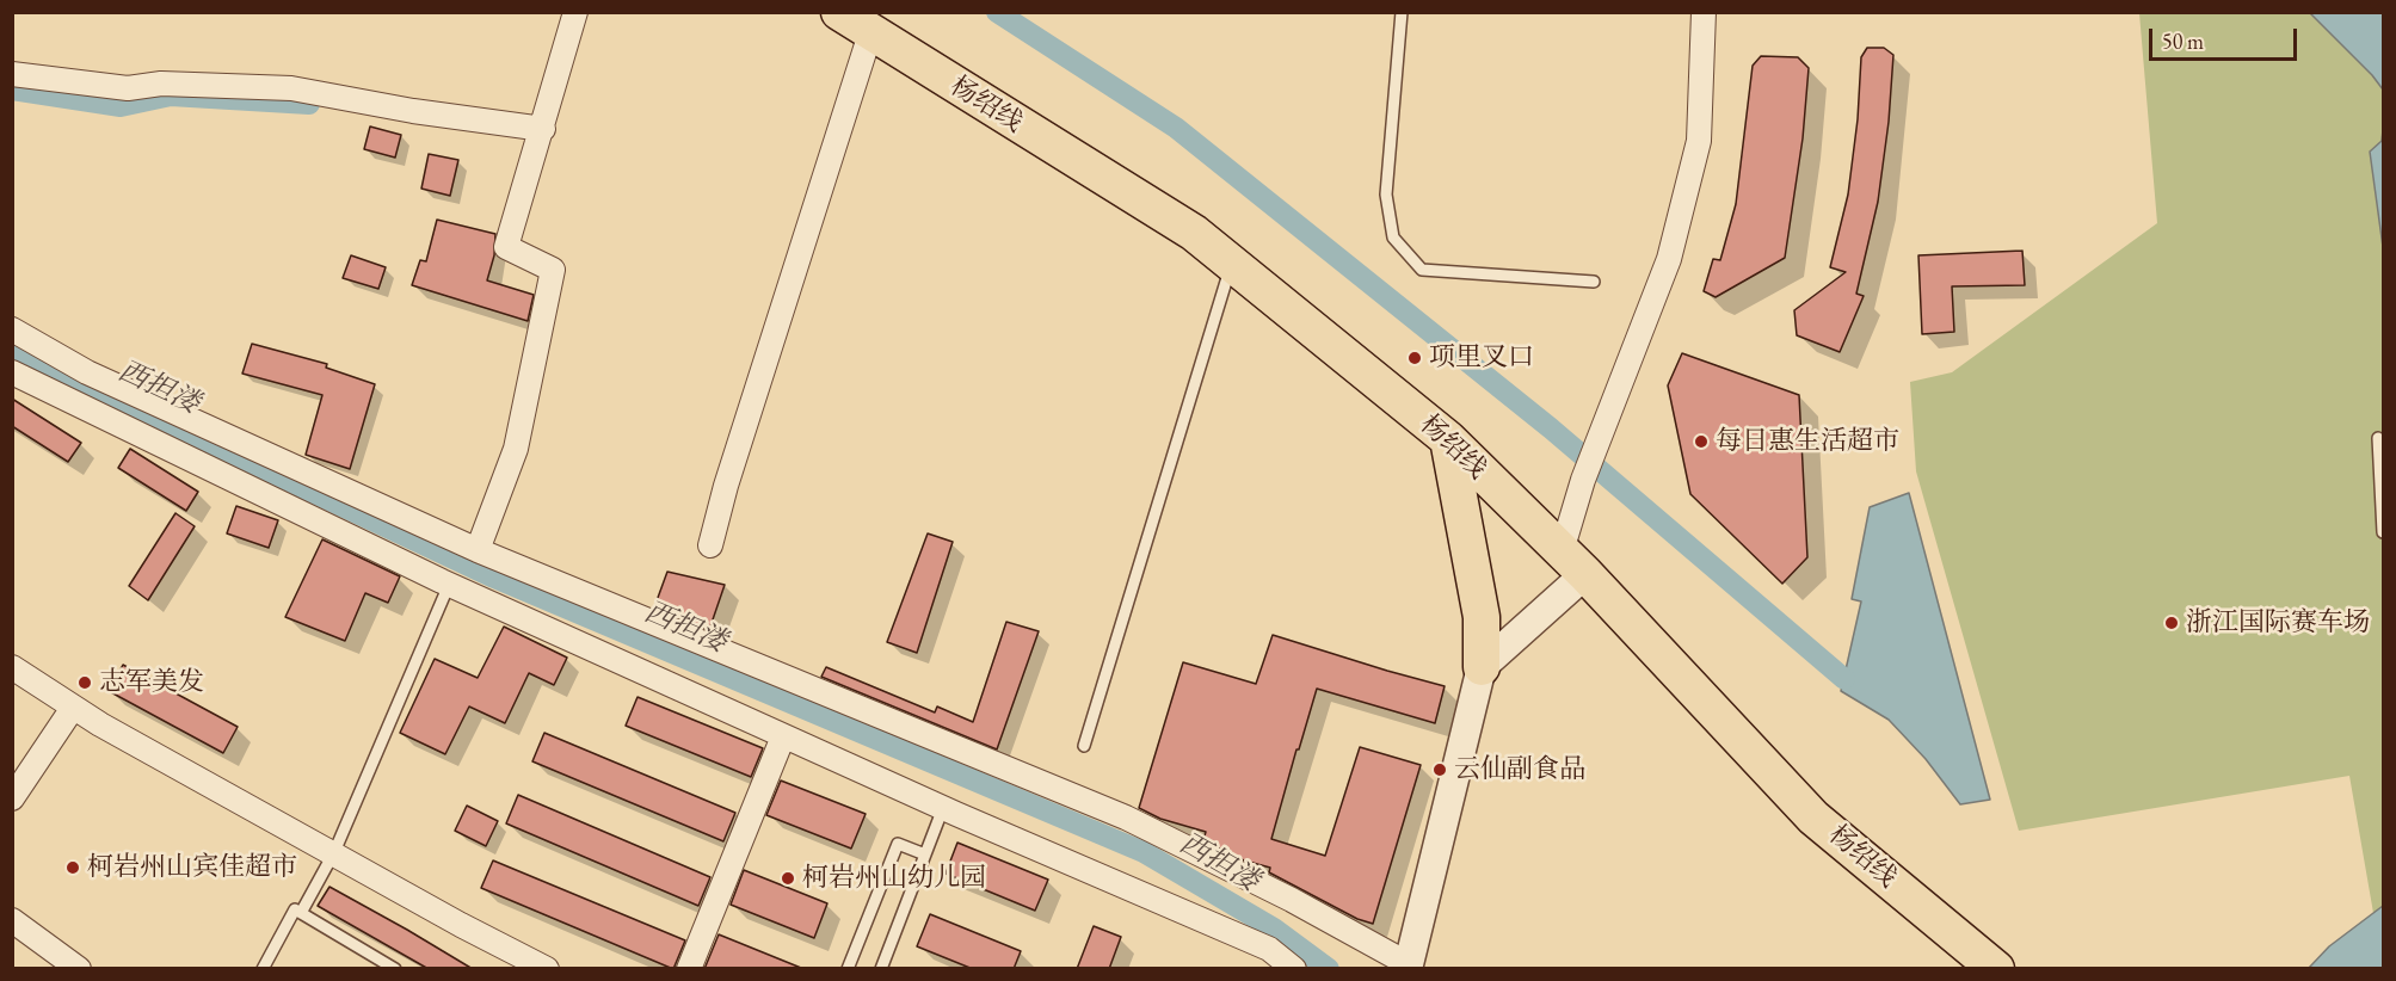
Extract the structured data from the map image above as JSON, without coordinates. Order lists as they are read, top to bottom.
{
  "streets": {
    "main road": ["杨绍线"]
  },
  "water": ["西担溇"],
  "places": [
    "项里叉口",
    "每日惠生活超市",
    "浙江国际赛车场",
    "志军美发",
    "云仙副食品",
    "柯岩州山宾佳超市",
    "柯岩州山幼儿园"
  ],
  "scale_bar": "50 m"
}
